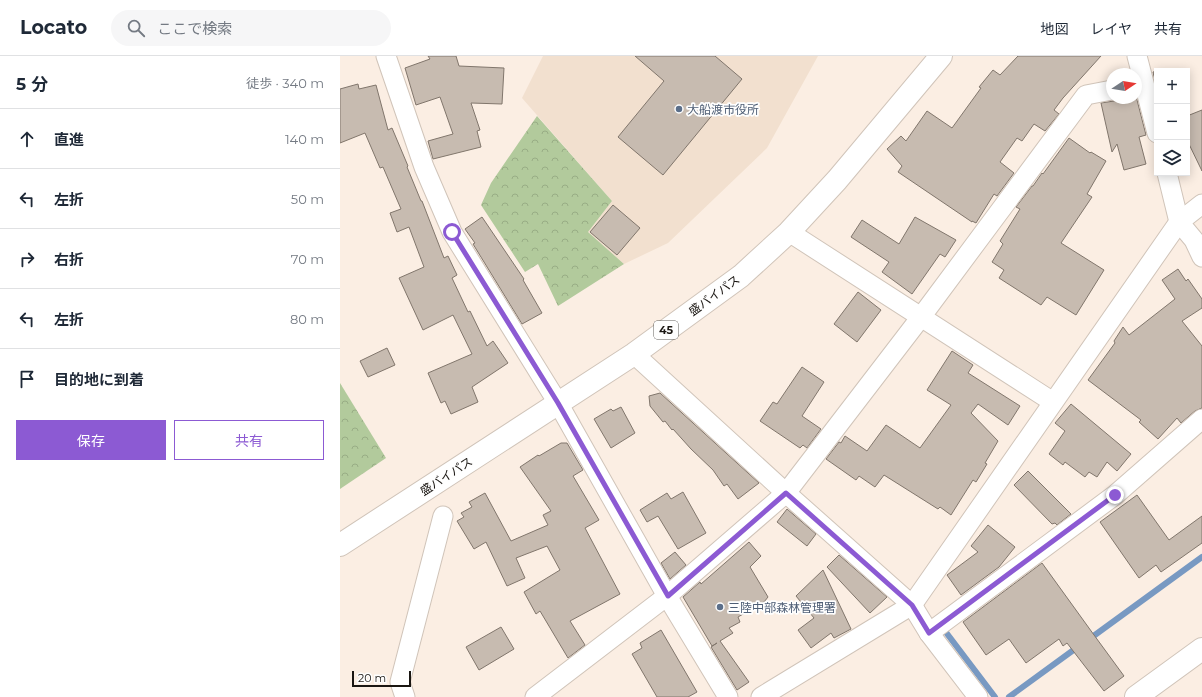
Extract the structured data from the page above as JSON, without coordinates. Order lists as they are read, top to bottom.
{
  "streets": {
    "main road": ["盛バイパス", "45"]
  },
  "places": ["大船渡市役所", "三陸中部森林管理署"],
  "scale_bar": "20 m",
  "north": "right",
  "page": {
    "header": "Locato",
    "search": "ここで検索",
    "nav": ["地図", "レイヤ", "共有"],
    "heading": ["5 分", "徒歩 · 340 m"],
    "map_buttons": ["+", "−"],
    "list": [
      ["直進", "140 m"],
      ["左折", "50 m"],
      ["右折", "70 m"],
      ["左折", "80 m"],
      "目的地に到着"
    ],
    "buttons": ["保存", "共有"],
    "scale": "20 m"
  }
}
